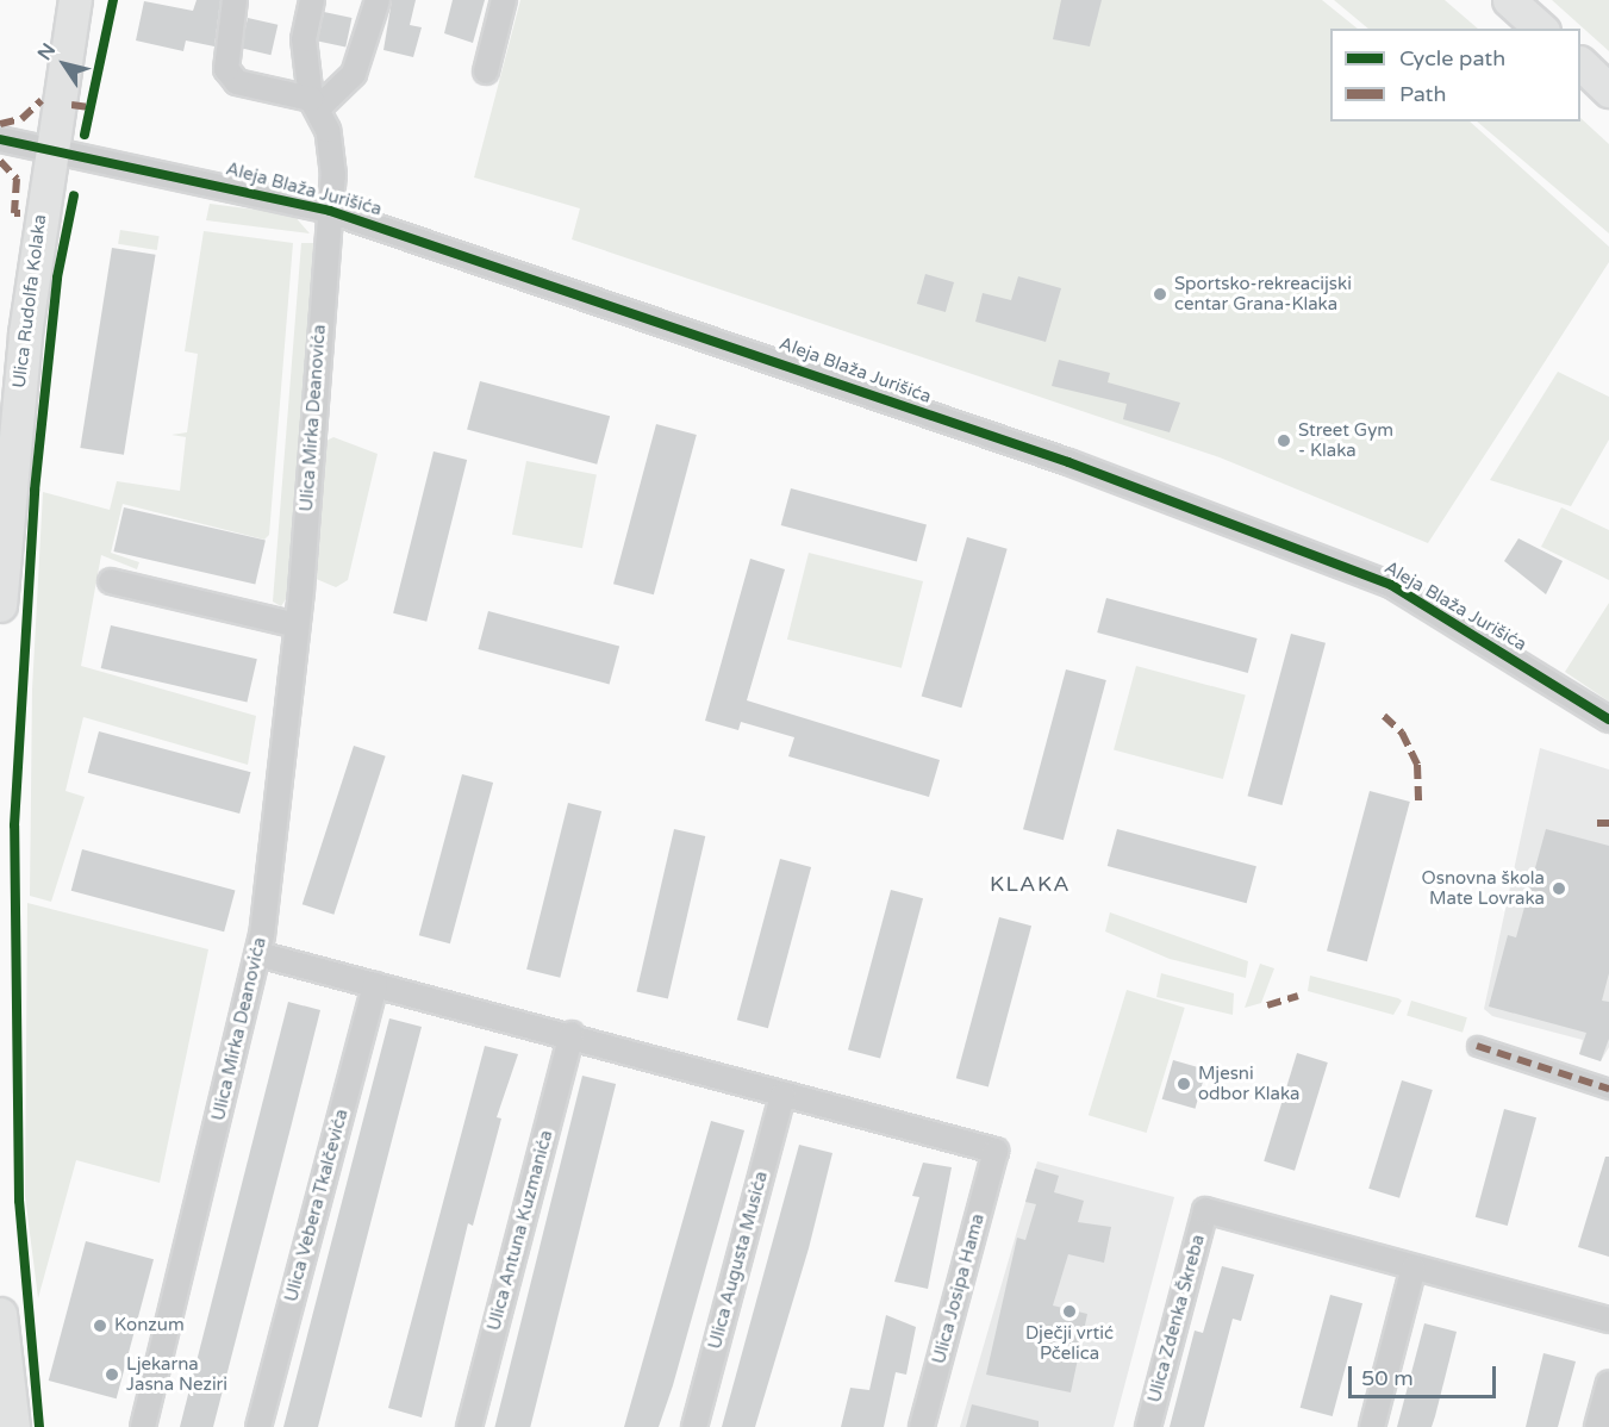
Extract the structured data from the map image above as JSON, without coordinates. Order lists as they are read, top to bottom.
{
  "streets": {
    "main road": ["Ulica Rudolfa Kolaka"],
    "street": [
      "Aleja Blaža Jurišića",
      "Ulica Mirka Deanovića",
      "Ulica Vebera Tkalčevića",
      "Ulica Antuna Kuzmanića",
      "Ulica Augusta Musića",
      "Ulica Josipa Hama",
      "Ulica Zdenka Škreba"
    ]
  },
  "crossings": [
    ["Aleja Blaža Jurišića", "Ulica Rudolfa Kolaka"],
    ["Aleja Blaža Jurišića", "Ulica Mirka Deanovića"],
    ["Ulica Augusta Musića", "Ulica Josipa Hama"]
  ],
  "districts": ["KLAKA"],
  "places": [
    "Sportsko-rekreacijski centar Grana-Klaka",
    "Street Gym - Klaka",
    "Osnovna škola Mate Lovraka",
    "Mjesni odbor Klaka",
    "Dječji vrtić Pčelica",
    "Konzum",
    "Ljekarna Jasna Neziri"
  ],
  "legend": ["Cycle path", "Path"],
  "scale_bar": "50 m",
  "north": "top left"
}
